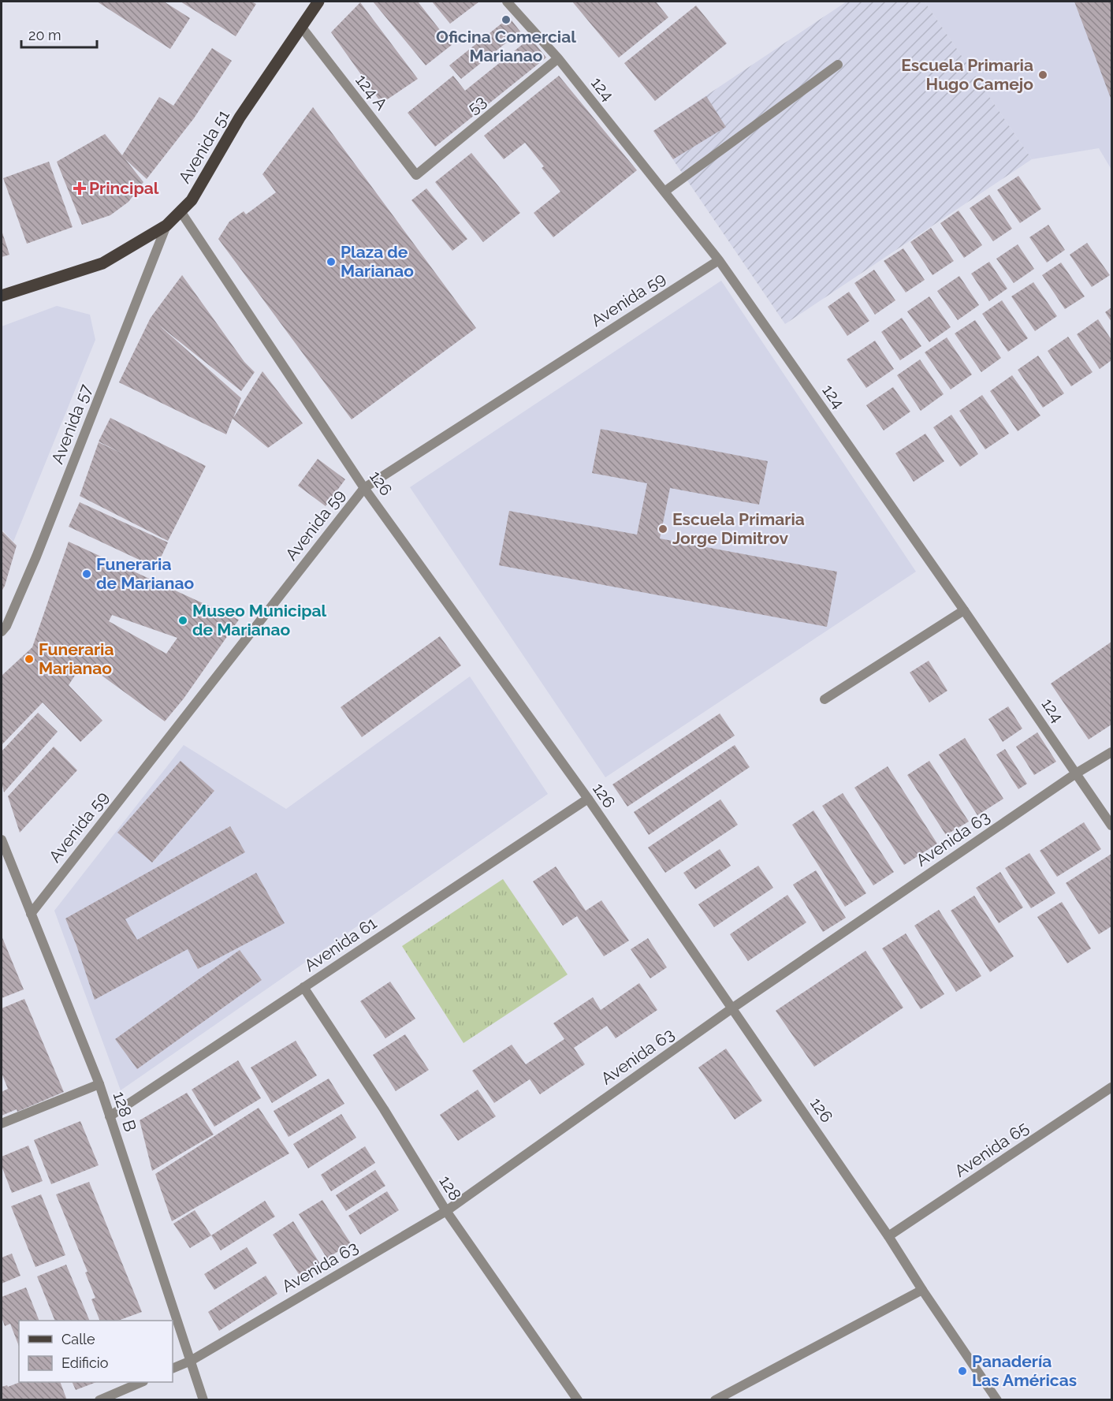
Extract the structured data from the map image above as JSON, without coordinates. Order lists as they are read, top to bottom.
{
  "streets": {
    "main road": ["Avenida 51"],
    "street": [
      "124",
      "124 A",
      "53",
      "Avenida 59",
      "Avenida 57",
      "126",
      "Avenida 63",
      "Avenida 61",
      "128 B",
      "Avenida 65",
      "128"
    ]
  },
  "crossings": [
    ["124", "53"],
    ["124", "Avenida 59"],
    ["124", "Avenida 63"],
    ["124 A", "53"],
    ["124 A", "Avenida 51"],
    ["Avenida 51", "Avenida 57"],
    ["Avenida 51", "126"],
    ["Avenida 59", "126"],
    ["Avenida 59", "128 B"],
    ["126", "Avenida 63"],
    ["126", "Avenida 61"],
    ["126", "Avenida 65"],
    ["Avenida 63", "128 B"],
    ["Avenida 63", "128"],
    ["Avenida 61", "128 B"],
    ["Avenida 61", "128"]
  ],
  "places": {
    "other": [
      "Oficina Comercial Marianao",
      "Escuela Primaria Hugo Camejo",
      "Plaza de Marianao",
      "Escuela Primaria Jorge Dimitrov",
      "Funeraria de Marianao",
      "Museo Municipal de Marianao",
      "Funeraria Marianao",
      "Panadería Las Américas"
    ],
    "health": ["Principal"]
  },
  "legend": ["Calle", "Edificio"],
  "scale_bar": "20 m"
}
